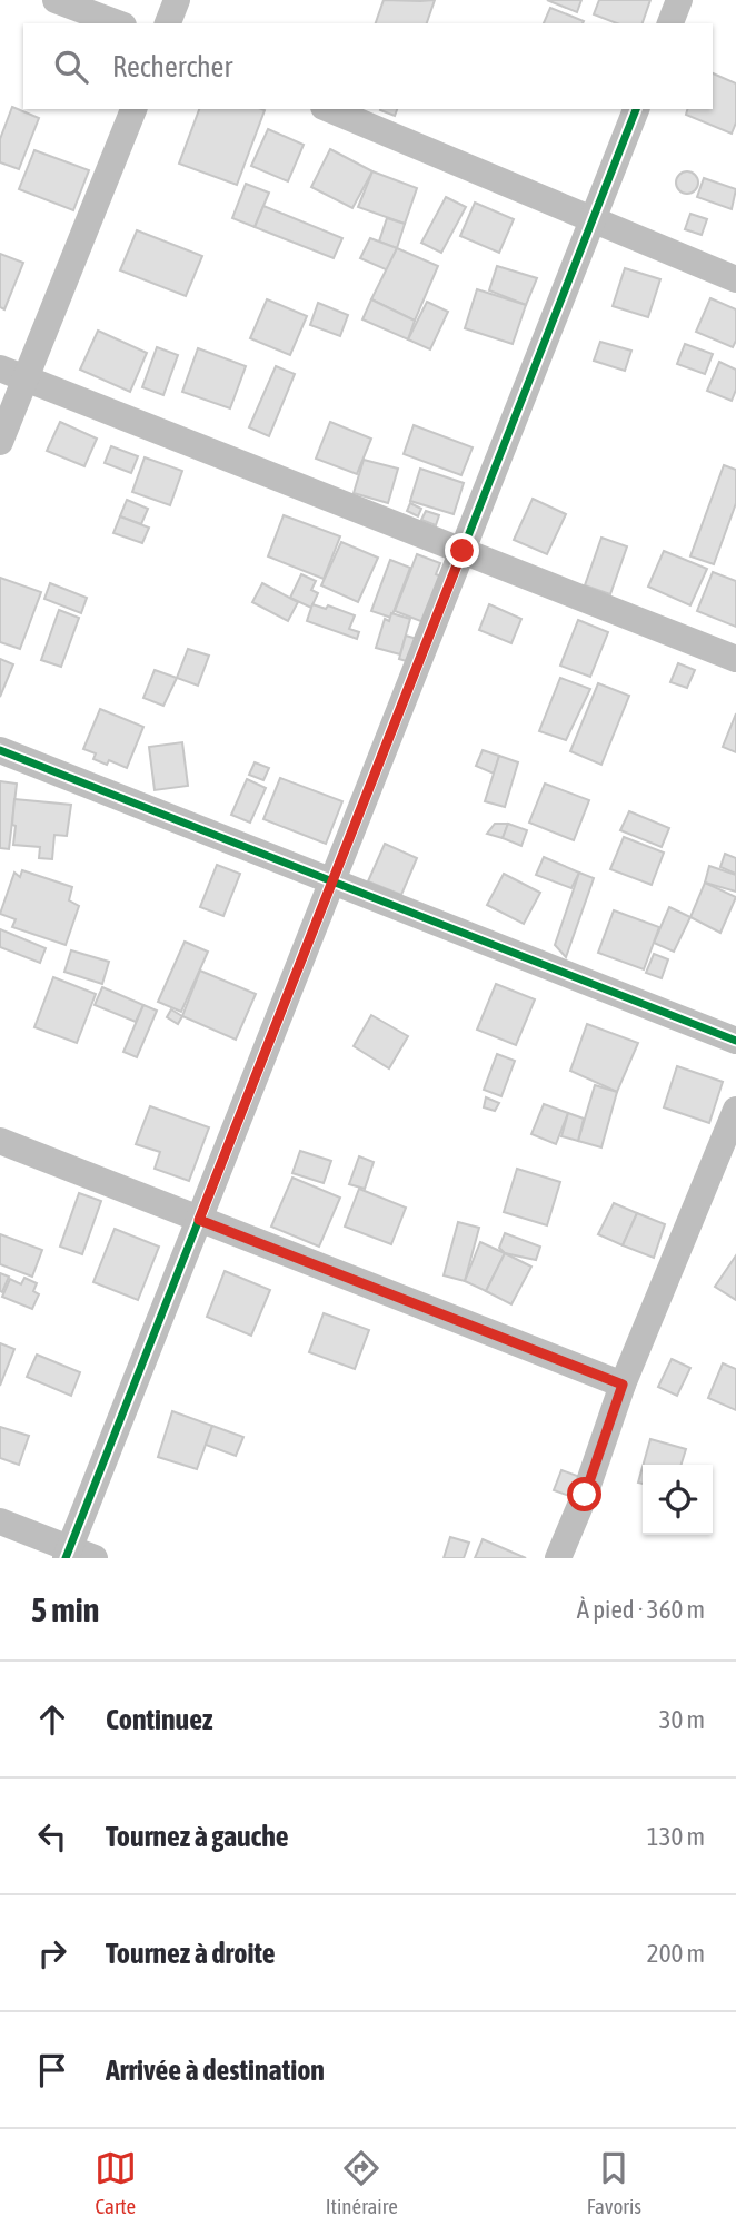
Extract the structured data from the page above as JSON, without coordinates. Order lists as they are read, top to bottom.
{
  "page": {
    "search": "Rechercher",
    "heading": ["5 min", "À pied · 360 m"],
    "list": [
      ["Continuez", "30 m"],
      ["Tournez à gauche", "130 m"],
      ["Tournez à droite", "200 m"],
      "Arrivée à destination"
    ],
    "nav": ["Carte", "Itinéraire", "Favoris"]
  }
}
